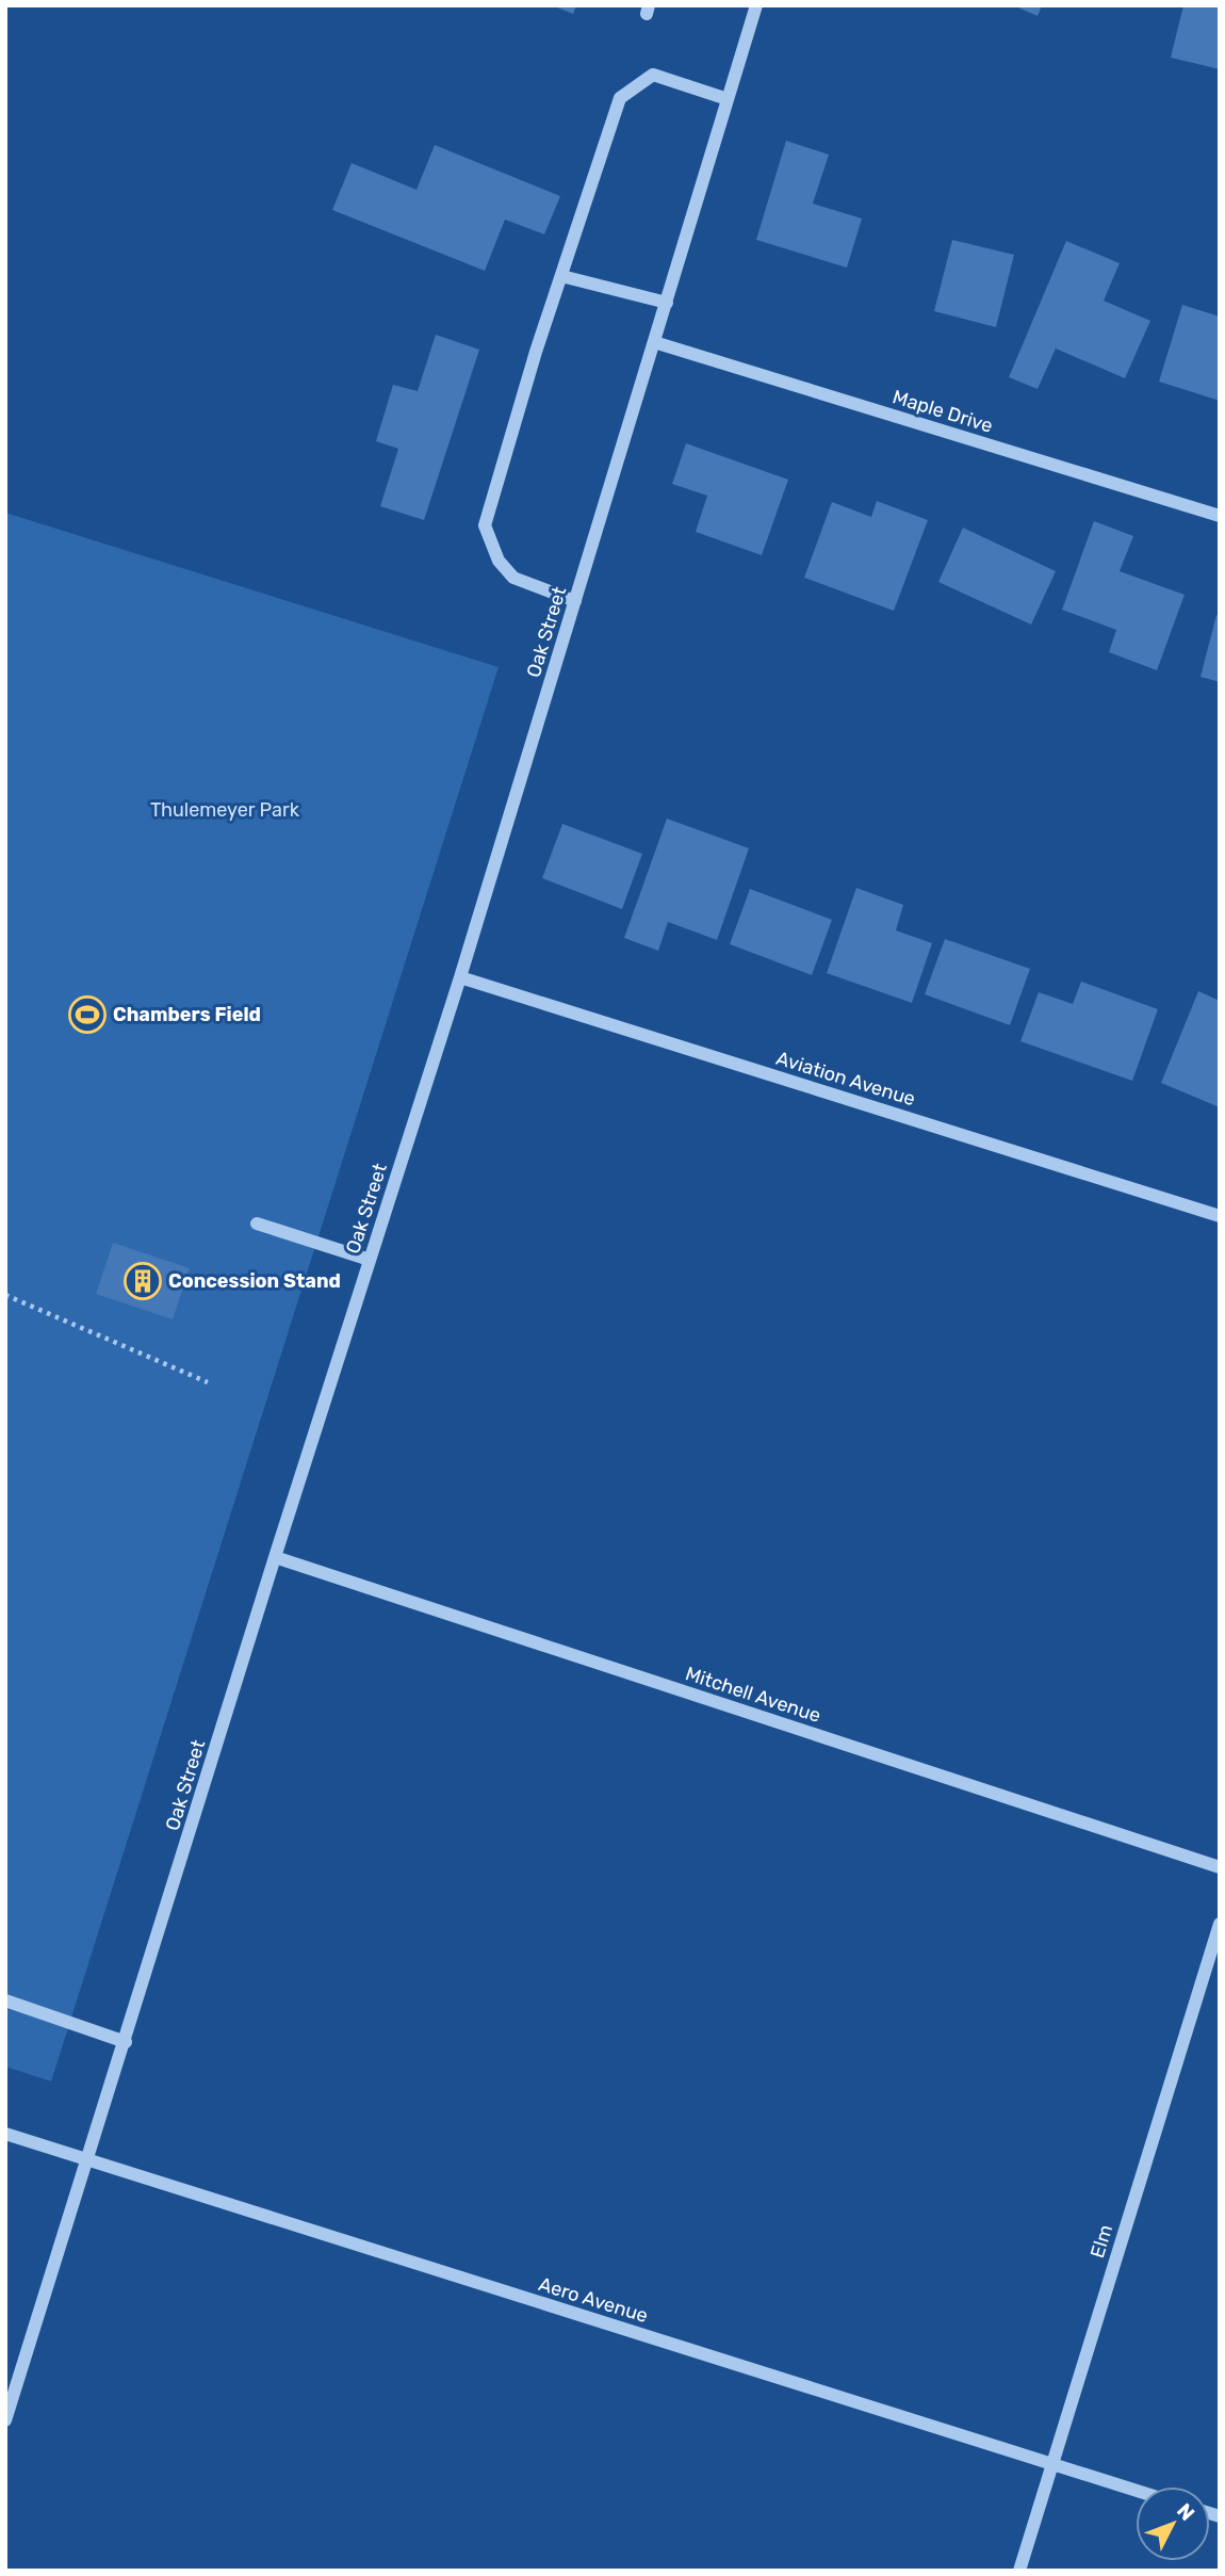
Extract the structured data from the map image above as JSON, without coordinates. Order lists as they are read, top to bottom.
{
  "streets": {
    "street": [
      "Maple Drive",
      "Oak Street",
      "Aviation Avenue",
      "Mitchell Avenue",
      "Elm",
      "Aero Avenue"
    ]
  },
  "crossings": [
    ["Maple Drive", "Oak Street"],
    ["Oak Street", "Aviation Avenue"],
    ["Oak Street", "Mitchell Avenue"],
    ["Oak Street", "Aero Avenue"],
    ["Elm", "Aero Avenue"]
  ],
  "parks": ["Thulemeyer Park"],
  "places": {
    "sports": ["Chambers Field"],
    "building": ["Concession Stand"]
  },
  "north": "top right"
}
